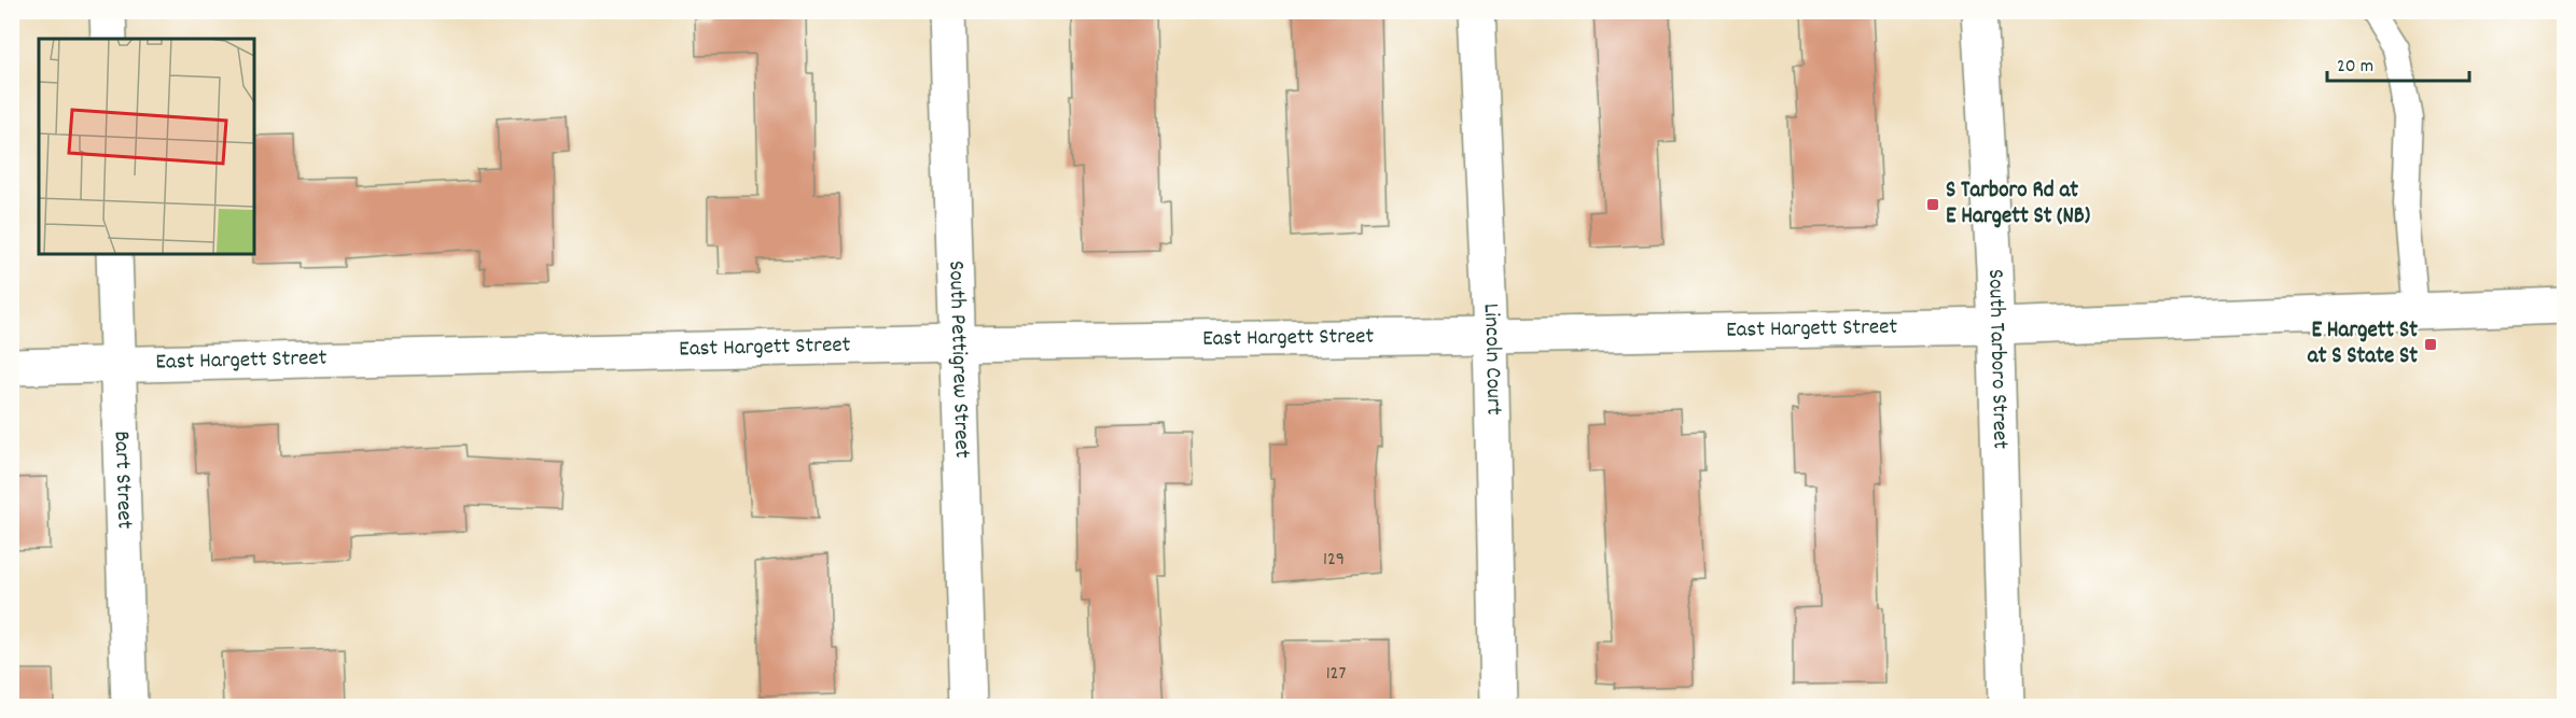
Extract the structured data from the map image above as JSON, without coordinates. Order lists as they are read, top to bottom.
{
  "streets": {
    "street": [
      "East Hargett Street",
      "Lincoln Court",
      "South Tarboro Street",
      "South Pettigrew Street",
      "Bart Street"
    ]
  },
  "crossings": [
    ["East Hargett Street", "Lincoln Court"],
    ["East Hargett Street", "South Tarboro Street"],
    ["East Hargett Street", "South Pettigrew Street"],
    ["East Hargett Street", "Bart Street"]
  ],
  "places": {
    "transit": ["S Tarboro Rd at E Hargett St (NB)", "E Hargett St at S State St"]
  },
  "house_numbers": ["129", "127"],
  "scale_bar": "20 m"
}
